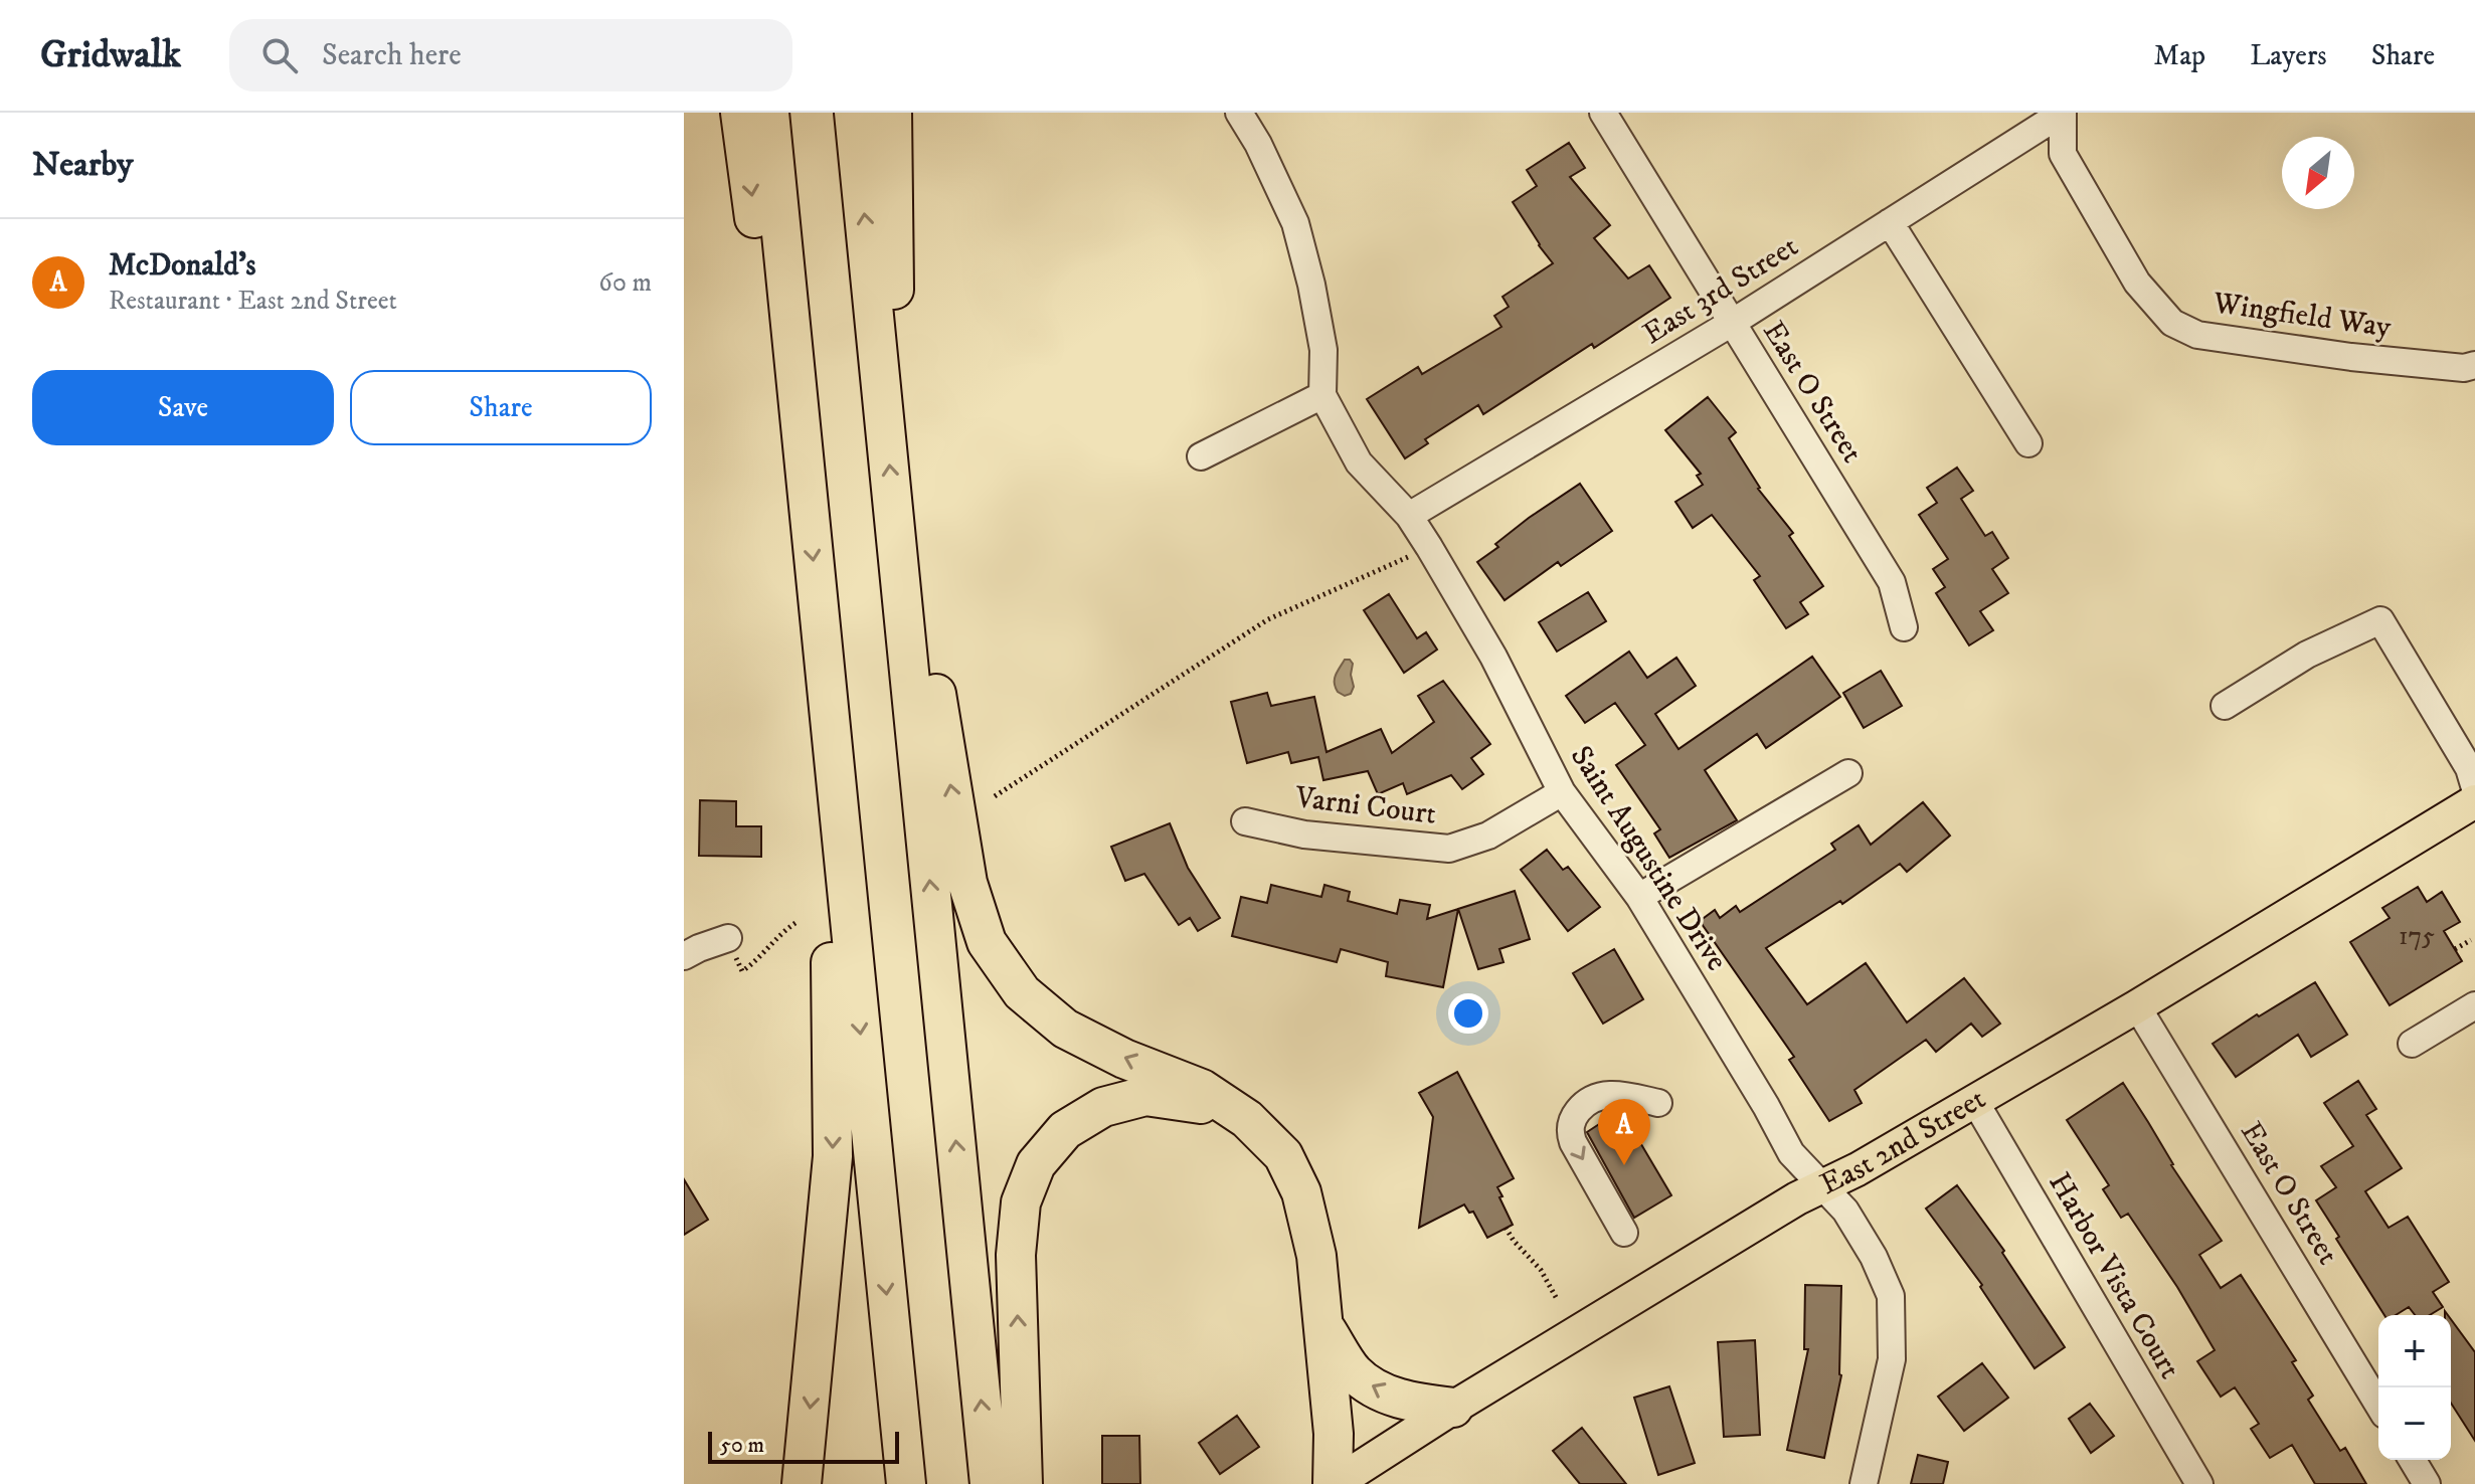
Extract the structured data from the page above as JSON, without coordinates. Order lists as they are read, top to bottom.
{
  "streets": {
    "main road": ["East 2nd Street"],
    "street": [
      "East 3rd Street",
      "Wingfield Way",
      "East O Street",
      "Varni Court",
      "Saint Augustine Drive",
      "Harbor Vista Court"
    ]
  },
  "crossings": [
    ["East 3rd Street", "Wingfield Way"],
    ["East 3rd Street", "East O Street"],
    ["East 3rd Street", "Saint Augustine Drive"],
    ["East O Street", "East 2nd Street"],
    ["Varni Court", "Saint Augustine Drive"],
    ["Saint Augustine Drive", "East 2nd Street"],
    ["East 2nd Street", "Harbor Vista Court"]
  ],
  "house_numbers": ["175"],
  "scale_bar": "50 m",
  "north": "bottom left",
  "page": {
    "header": "Gridwalk",
    "search": "Search here",
    "nav": ["Map", "Layers", "Share"],
    "heading": "Nearby",
    "list": [
      {
        "mark": "A",
        "name": "McDonald's",
        "note": "Restaurant · East 2nd Street",
        "value": "60 m"
      }
    ],
    "buttons": ["Save", "Share"],
    "pins": "A",
    "map_buttons": ["+", "−"],
    "scale": "50 m"
  }
}
